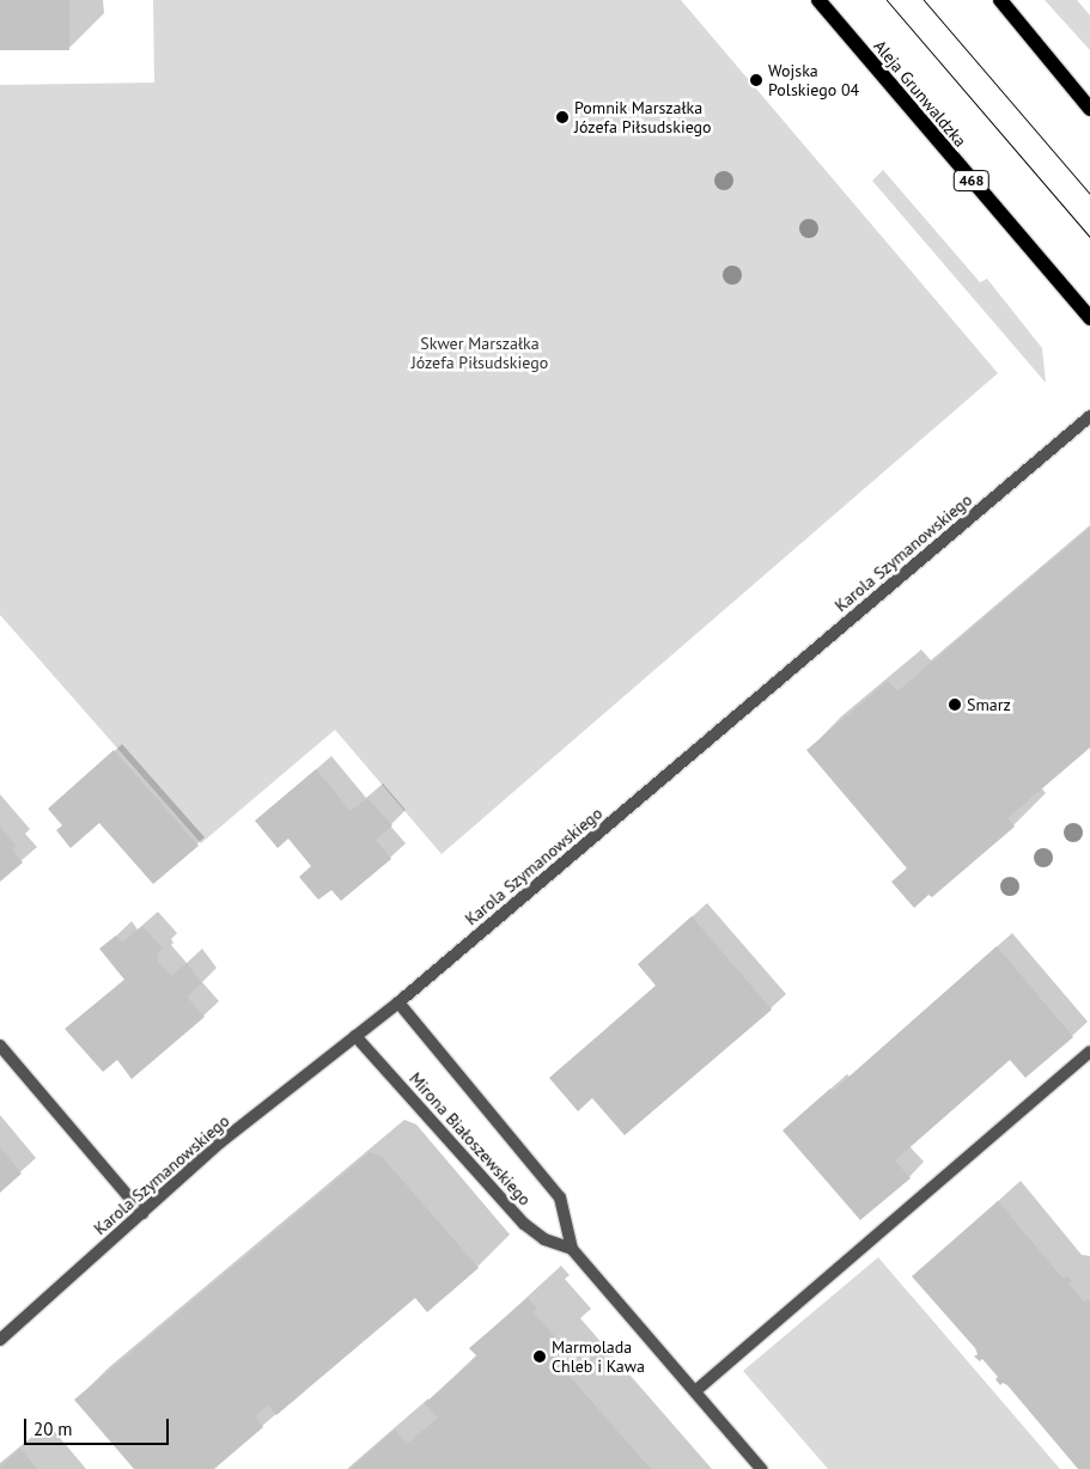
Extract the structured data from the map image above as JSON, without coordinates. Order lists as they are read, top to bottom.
{
  "streets": {
    "main road": ["Aleja Grunwaldzka", "468"],
    "street": ["Karola Szymanowskiego", "Mirona Białoszewskiego"]
  },
  "crossings": [
    ["Karola Szymanowskiego", "Mirona Białoszewskiego"]
  ],
  "parks": ["Skwer Marszałka Józefa Piłsudskiego"],
  "places": [
    "Wojska Polskiego 04",
    "Pomnik Marszałka Józefa Piłsudskiego",
    "Smarz",
    "Marmolada Chleb i Kawa"
  ],
  "scale_bar": "20 m"
}
